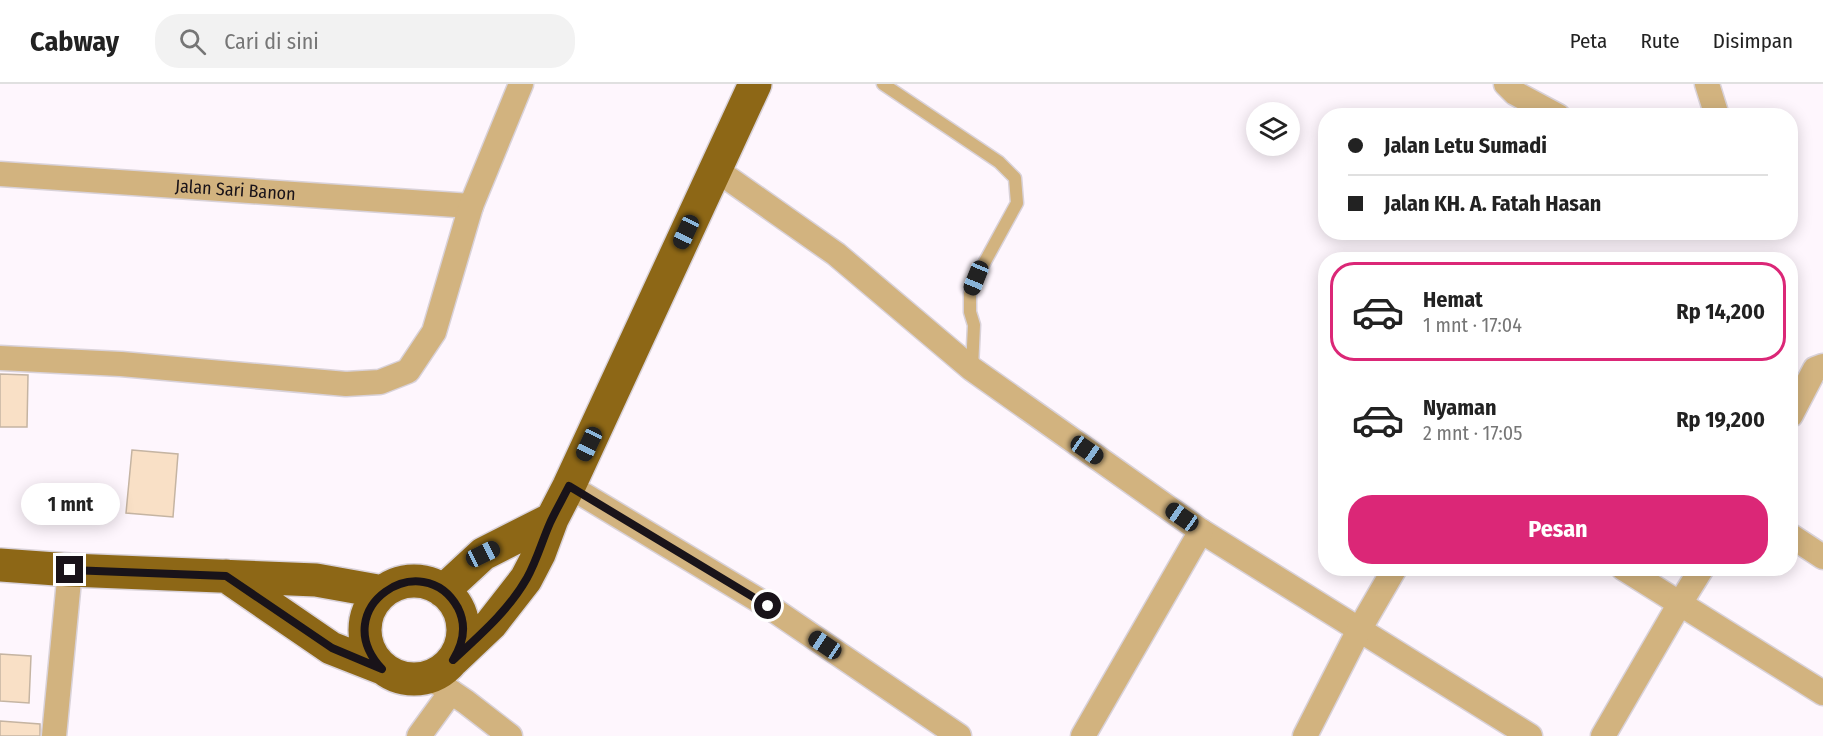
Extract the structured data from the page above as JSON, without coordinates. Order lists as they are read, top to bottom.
{
  "streets": {
    "street": ["Jalan Sari Banon"]
  },
  "page": {
    "header": "Cabway",
    "search": "Cari di sini",
    "nav": ["Peta", "Rute", "Disimpan"],
    "banner": ["Jalan Letu Sumadi", "Jalan KH. A. Fatah Hasan"],
    "list": [
      {
        "name": "Hemat",
        "note": "1 mnt · 17:04",
        "value": "Rp 14,200"
      },
      {
        "name": "Nyaman",
        "note": "2 mnt · 17:05",
        "value": "Rp 19,200"
      }
    ],
    "bubble": "1 mnt",
    "buttons": "Pesan"
  }
}
